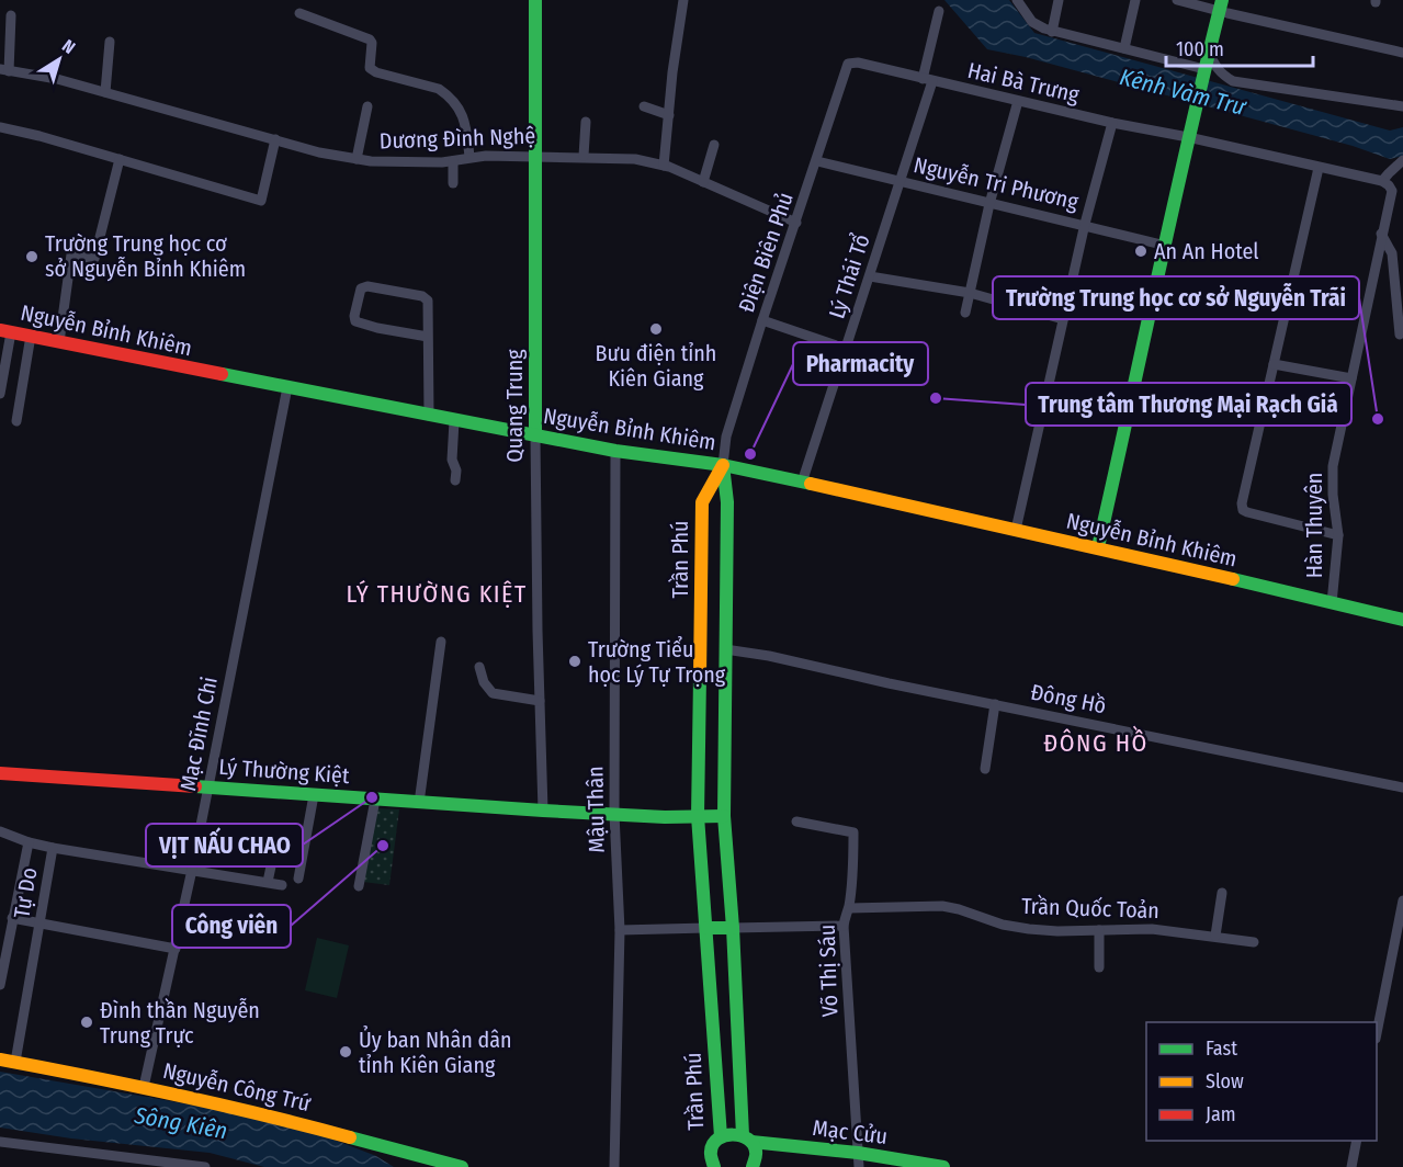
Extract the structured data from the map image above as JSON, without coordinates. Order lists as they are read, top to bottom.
{
  "streets": {
    "main road": [
      "Nguyễn Bỉnh Khiêm",
      "Quang Trung",
      "Trần Phú",
      "Lý Thường Kiệt",
      "Nguyễn Công Trứ",
      "Mạc Cửu"
    ],
    "street": [
      "Hai Bà Trưng",
      "Dương Đình Nghệ",
      "Nguyễn Tri Phương",
      "Điện Biên Phủ",
      "Lý Thái Tổ",
      "Hàn Thuyên",
      "Đông Hồ",
      "Mạc Đĩnh Chi",
      "Mậu Thân",
      "Tự Do",
      "Trần Quốc Toản",
      "Võ Thị Sáu"
    ]
  },
  "crossings": [
    ["Hai Bà Trưng", "Điện Biên Phủ"],
    ["Hai Bà Trưng", "Lý Thái Tổ"],
    ["Hai Bà Trưng", "Hàn Thuyên"],
    ["Dương Đình Nghệ", "Điện Biên Phủ"],
    ["Dương Đình Nghệ", "Quang Trung"],
    ["Nguyễn Tri Phương", "Điện Biên Phủ"],
    ["Nguyễn Tri Phương", "Lý Thái Tổ"],
    ["Điện Biên Phủ", "Nguyễn Bỉnh Khiêm"],
    ["Điện Biên Phủ", "Trần Phú"],
    ["Lý Thái Tổ", "Nguyễn Bỉnh Khiêm"],
    ["Nguyễn Bỉnh Khiêm", "Quang Trung"],
    ["Nguyễn Bỉnh Khiêm", "Hàn Thuyên"],
    ["Nguyễn Bỉnh Khiêm", "Trần Phú"],
    ["Nguyễn Bỉnh Khiêm", "Mạc Đĩnh Chi"],
    ["Nguyễn Bỉnh Khiêm", "Mậu Thân"],
    ["Quang Trung", "Lý Thường Kiệt"],
    ["Trần Phú", "Lý Thường Kiệt"],
    ["Trần Phú", "Mạc Cửu"],
    ["Mạc Đĩnh Chi", "Lý Thường Kiệt"],
    ["Mạc Đĩnh Chi", "Nguyễn Công Trứ"],
    ["Lý Thường Kiệt", "Mậu Thân"],
    ["Tự Do", "Nguyễn Công Trứ"],
    ["Trần Quốc Toản", "Võ Thị Sáu"],
    ["Võ Thị Sáu", "Mạc Cửu"]
  ],
  "districts": ["LÝ THƯỜNG KIỆT", "ĐÔNG HỒ"],
  "water": ["Kênh Vàm Trư", "Sông Kiên"],
  "places": [
    "An An Hotel",
    "Trường Trung học cơ sở Nguyễn Bỉnh Khiêm",
    "Bưu điện tỉnh Kiên Giang",
    "Trung tâm Thương Mại Rạch Giá",
    "Trường Trung học cơ sở Nguyễn Trãi",
    "Pharmacity",
    "Trường Tiểu học Lý Tự Trọng",
    "VỊT NẤU CHAO",
    "Công viên",
    "Đình thần Nguyễn Trung Trực",
    "Ủy ban Nhân dân tỉnh Kiên Giang"
  ],
  "legend": ["Fast", "Slow", "Jam"],
  "scale_bar": "100 m",
  "north": "top right"
}
